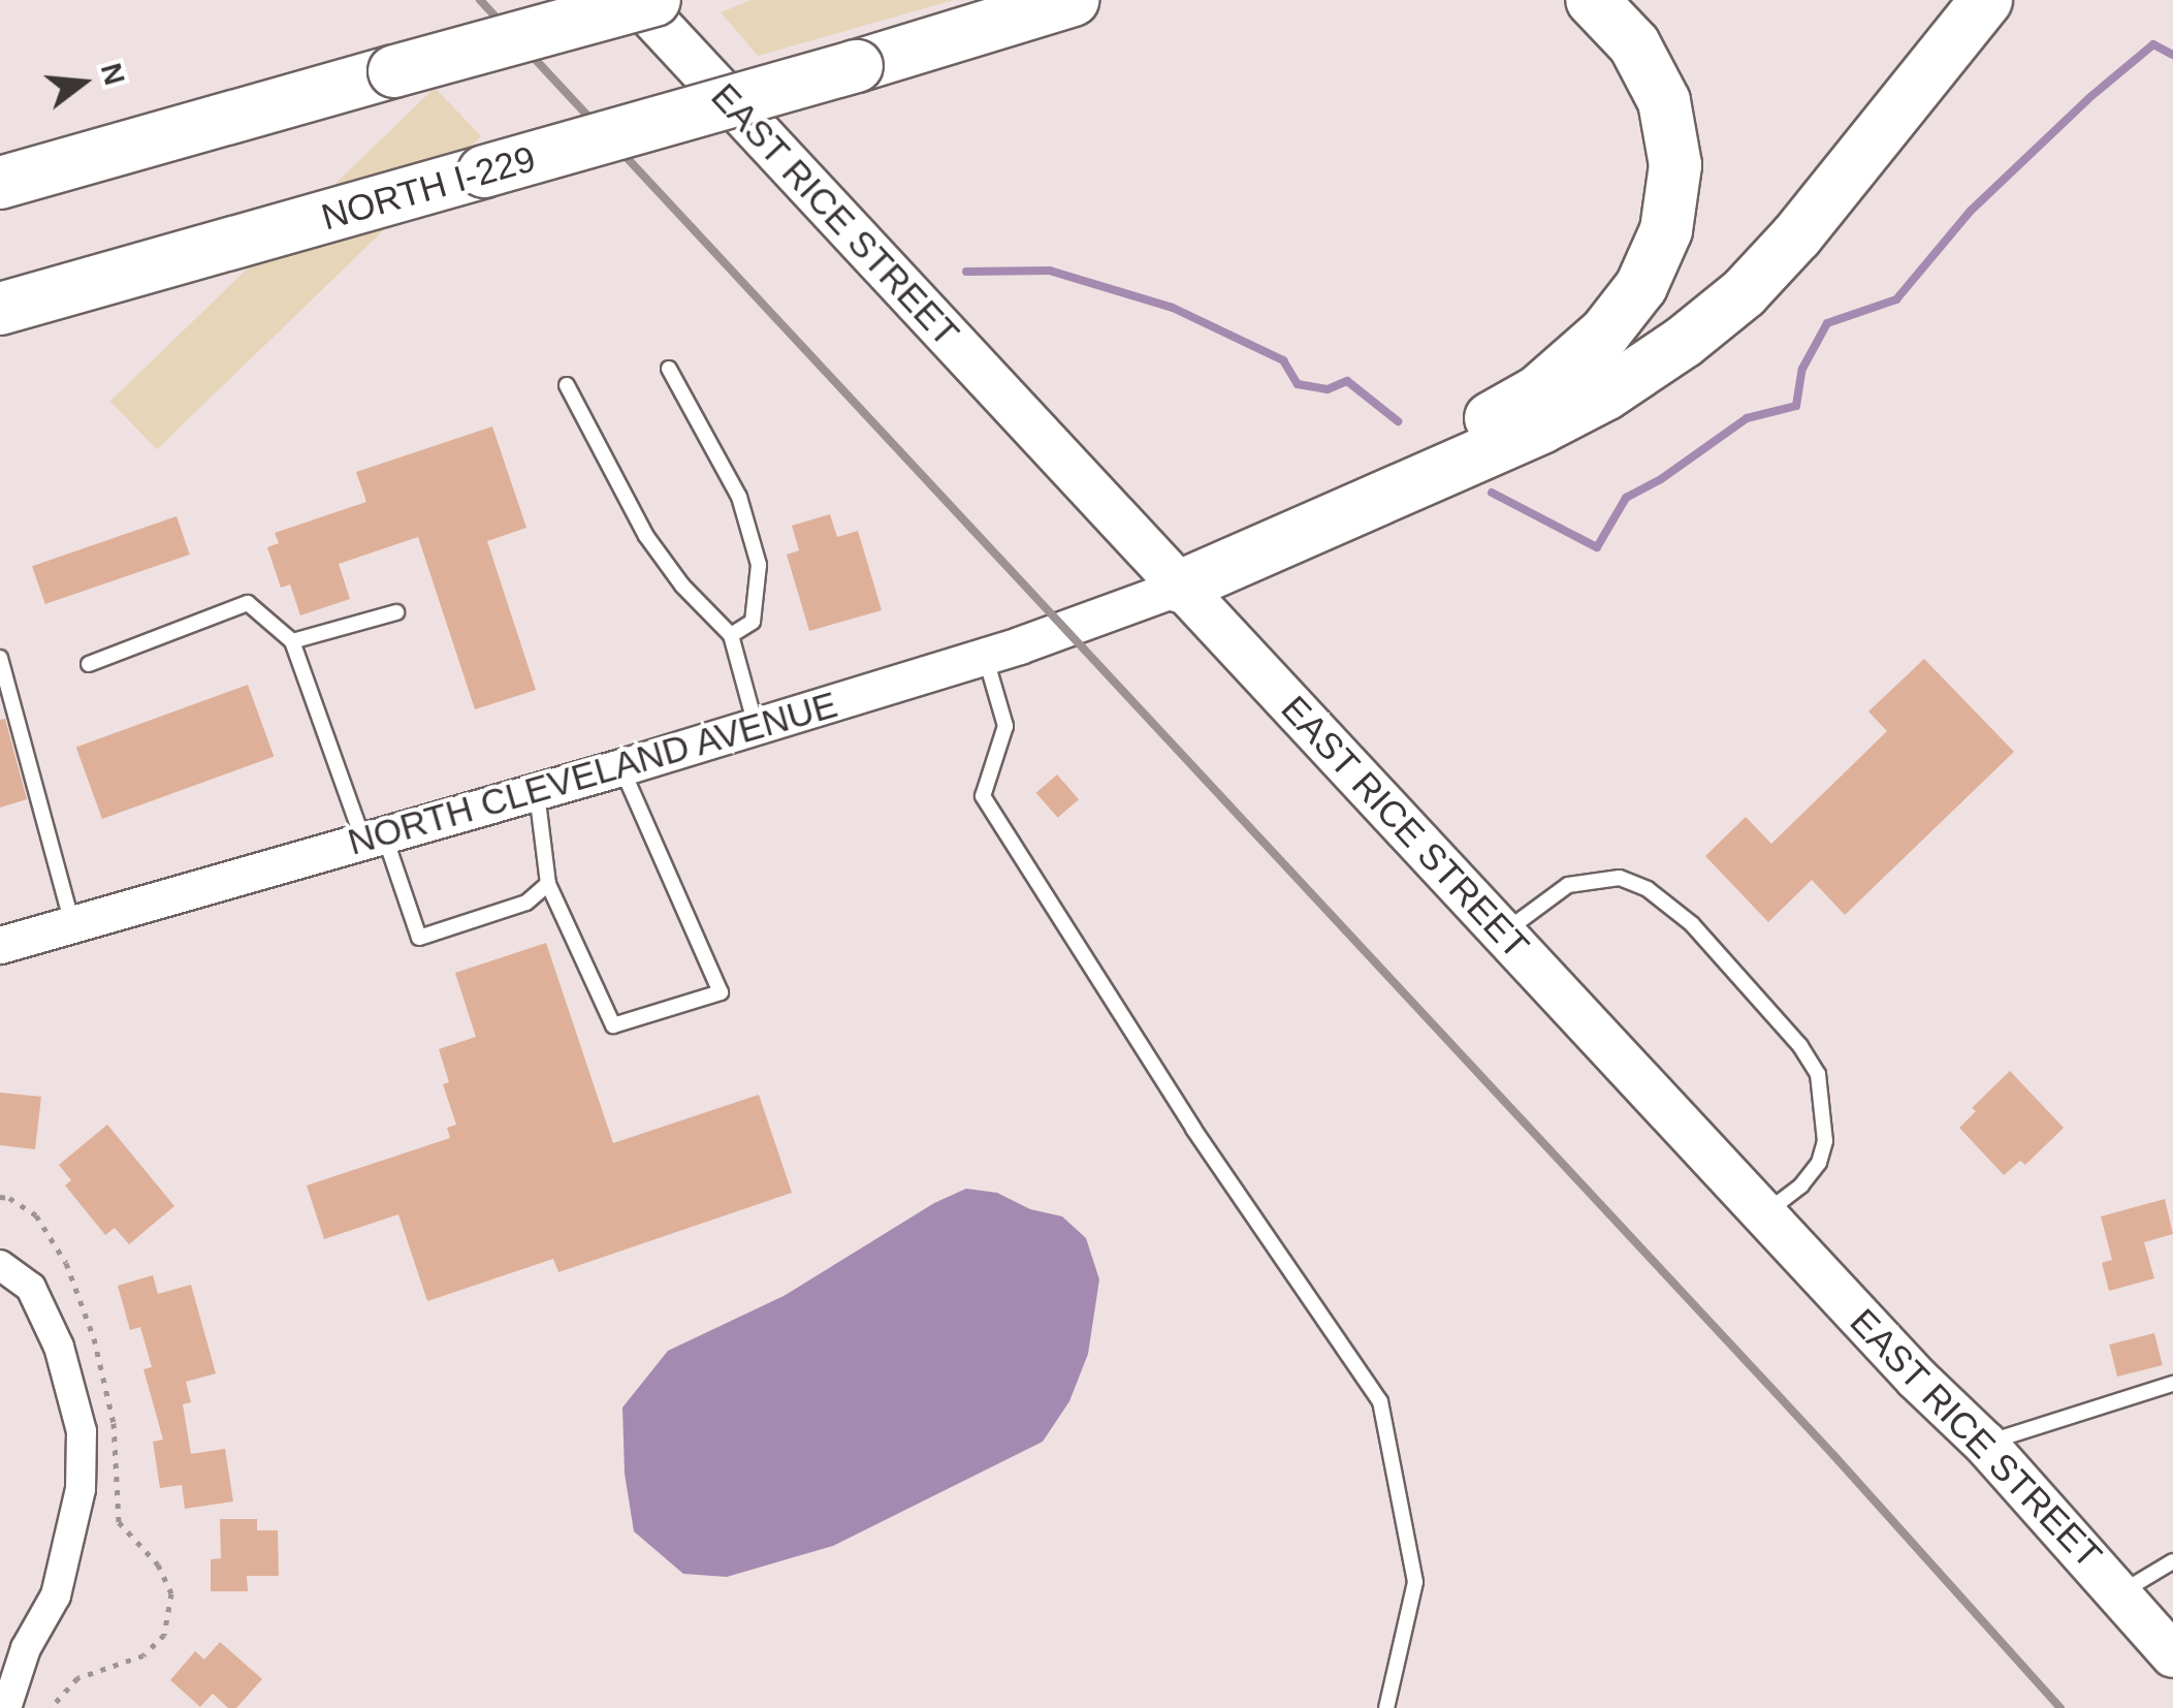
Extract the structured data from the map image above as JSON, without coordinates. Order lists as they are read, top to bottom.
{
  "streets": {
    "highway": ["NORTH I-229"],
    "main road": ["EAST RICE STREET"],
    "street": ["NORTH CLEVELAND AVENUE"]
  },
  "crossings": [
    ["EAST RICE STREET", "NORTH CLEVELAND AVENUE"]
  ],
  "north": "right"
}
